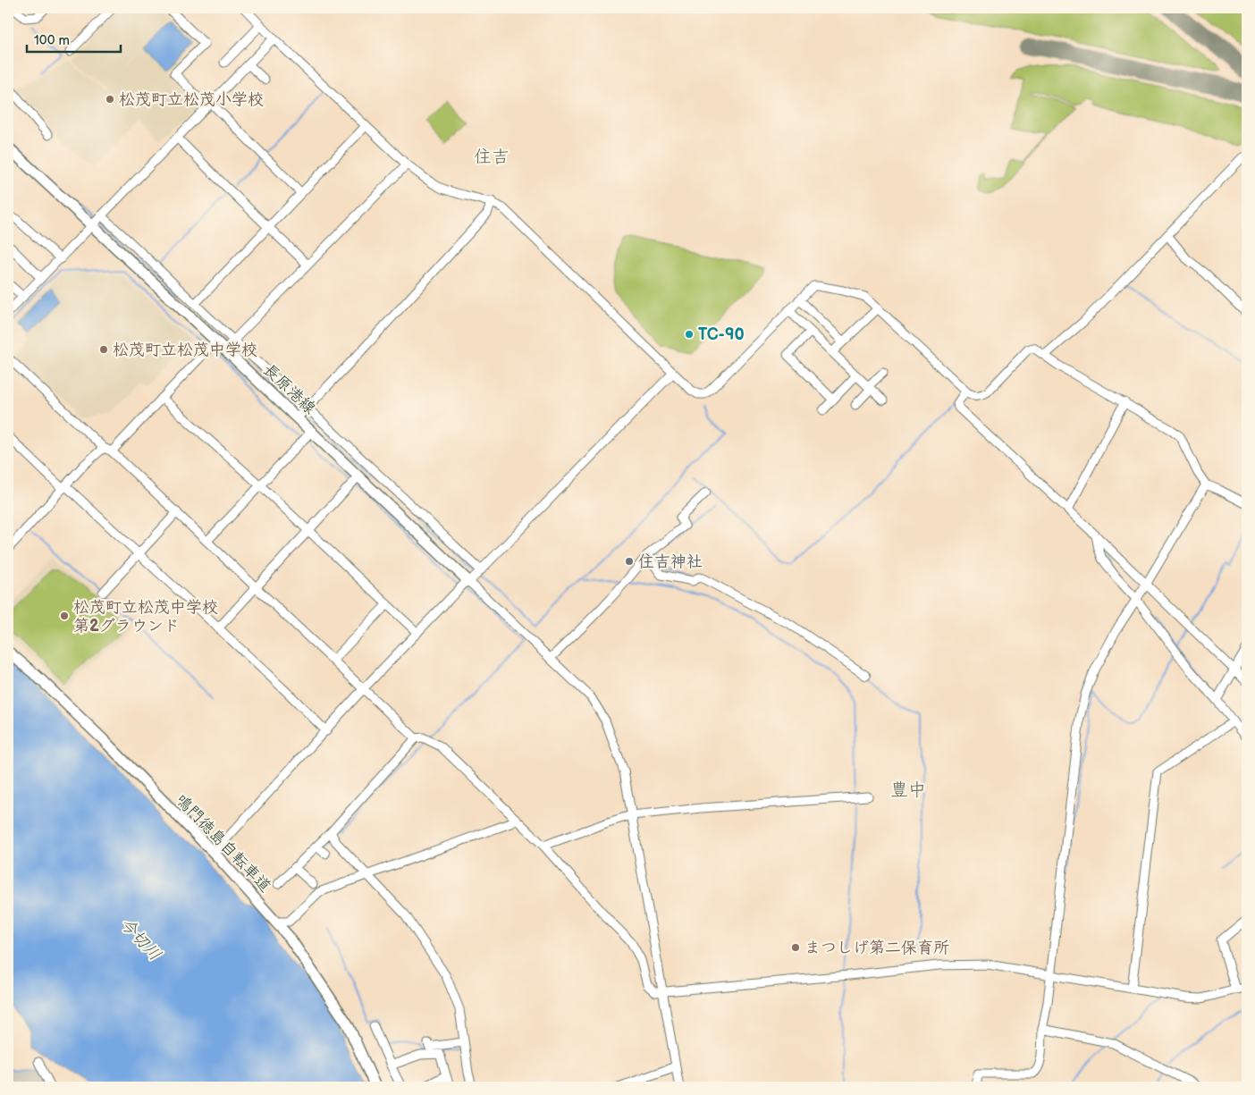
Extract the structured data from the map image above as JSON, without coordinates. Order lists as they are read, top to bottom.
{
  "streets": {
    "main road": ["長原港線", "鳴門徳島自転車道"]
  },
  "districts": ["住吉", "豊中"],
  "water": ["今切川"],
  "places": [
    "松茂町立松茂小学校",
    "TC-90",
    "松茂町立松茂中学校",
    "住吉神社",
    "松茂町立松茂中学校 第2グラウンド",
    "まつしげ第二保育所"
  ],
  "scale_bar": "100 m"
}
